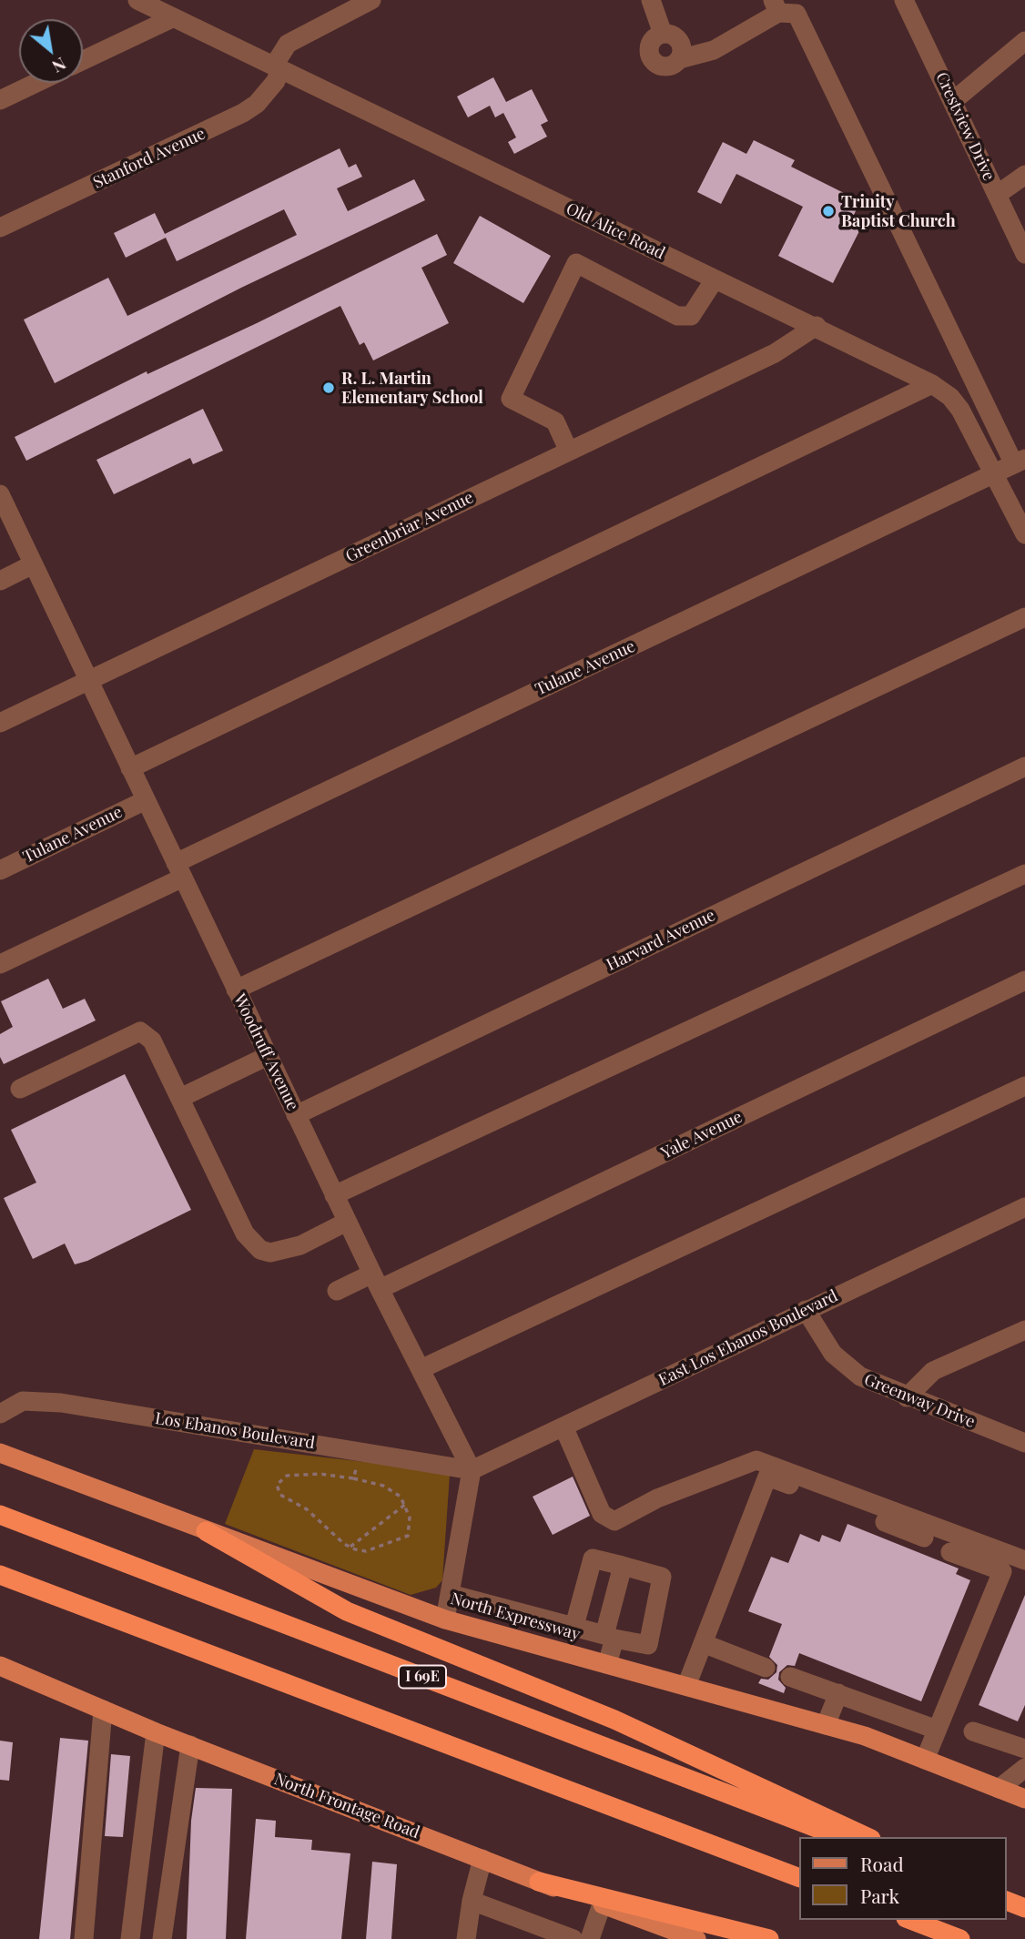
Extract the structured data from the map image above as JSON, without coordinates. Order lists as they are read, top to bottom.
{
  "streets": {
    "highway": ["I 69E"],
    "main road": ["North Expressway", "North Frontage Road"],
    "street": [
      "Crestview Drive",
      "Stanford Avenue",
      "Old Alice Road",
      "Greenbriar Avenue",
      "Tulane Avenue",
      "Harvard Avenue",
      "Woodruff Avenue",
      "Yale Avenue",
      "East Los Ebanos Boulevard",
      "Greenway Drive",
      "Los Ebanos Boulevard"
    ]
  },
  "crossings": [
    ["Stanford Avenue", "Old Alice Road"],
    ["Old Alice Road", "Greenbriar Avenue"],
    ["Old Alice Road", "Tulane Avenue"],
    ["Greenbriar Avenue", "Woodruff Avenue"],
    ["Tulane Avenue", "Woodruff Avenue"],
    ["Harvard Avenue", "Woodruff Avenue"],
    ["Woodruff Avenue", "Yale Avenue"],
    ["Woodruff Avenue", "East Los Ebanos Boulevard"],
    ["Woodruff Avenue", "Los Ebanos Boulevard"],
    ["East Los Ebanos Boulevard", "Greenway Drive"],
    ["East Los Ebanos Boulevard", "Los Ebanos Boulevard"]
  ],
  "places": ["Trinity Baptist Church", "R. L. Martin Elementary School"],
  "legend": ["Road", "Park"],
  "north": "bottom right"
}
